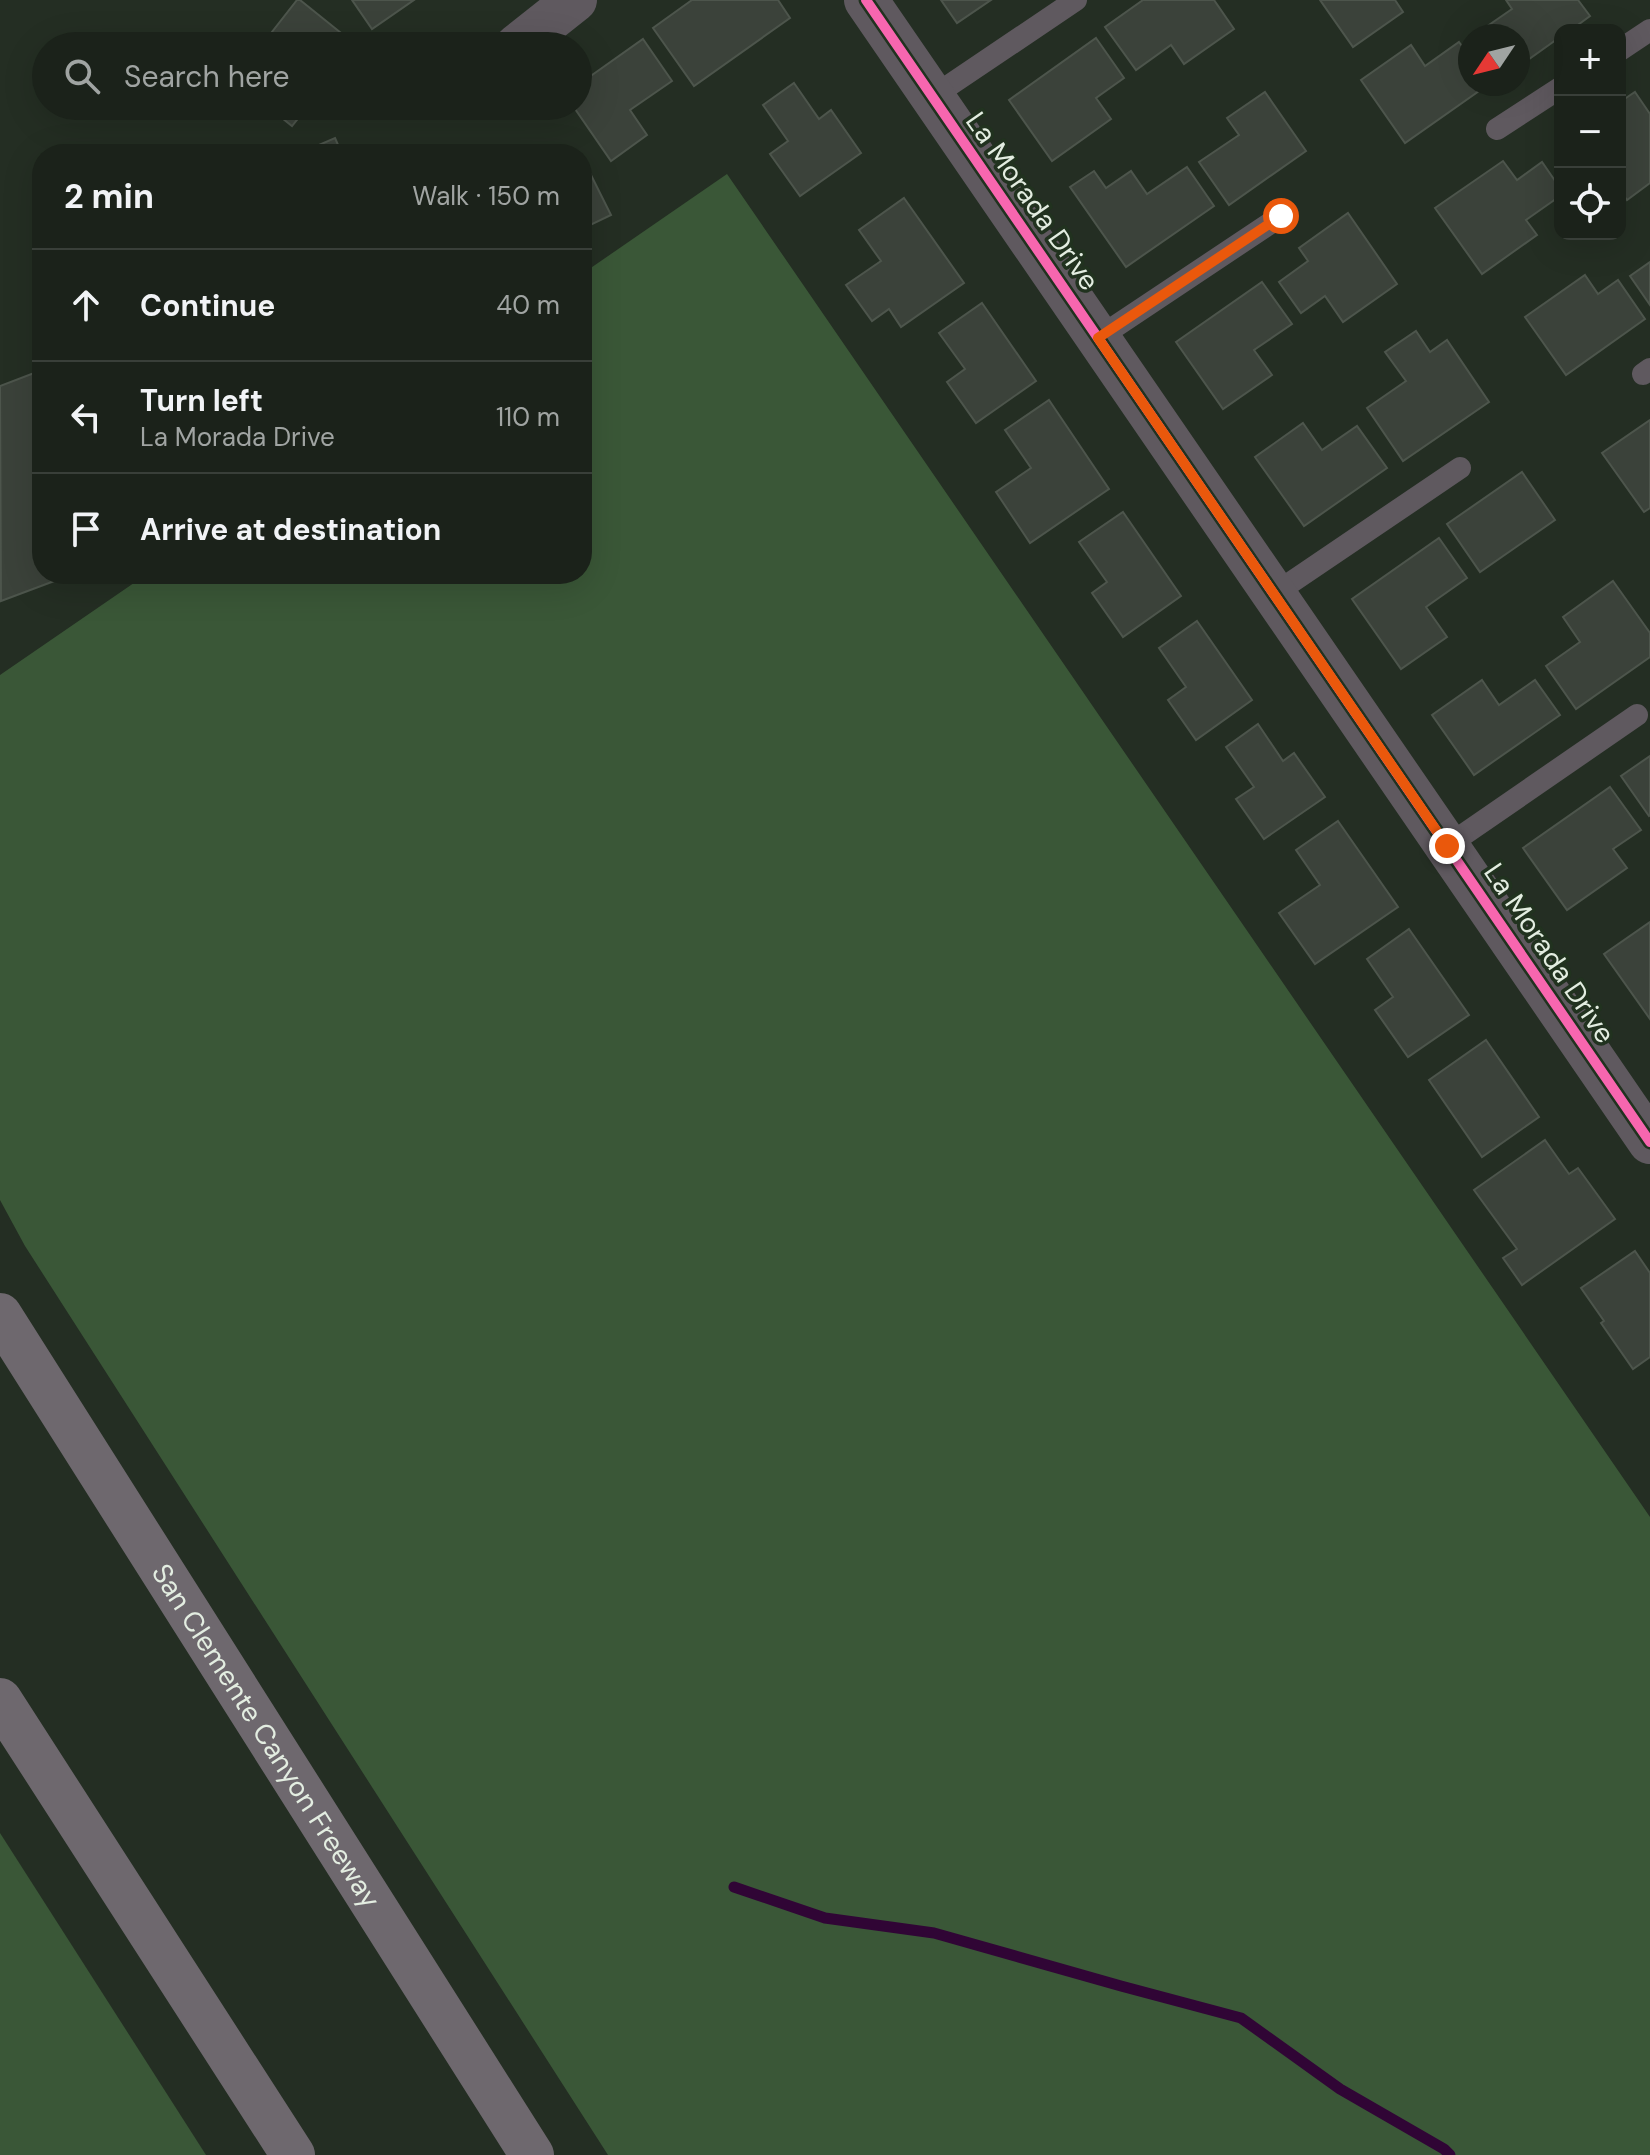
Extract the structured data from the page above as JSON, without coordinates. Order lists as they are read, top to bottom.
{
  "streets": {
    "highway": ["San Clemente Canyon Freeway"],
    "street": ["La Morada Drive"]
  },
  "north": "bottom left",
  "page": {
    "map_buttons": ["+", "−"],
    "search": "Search here",
    "heading": ["2 min", "Walk · 150 m"],
    "list": [
      ["Continue", "40 m"],
      ["Turn left", "La Morada Drive", "110 m"],
      "Arrive at destination"
    ]
  }
}
